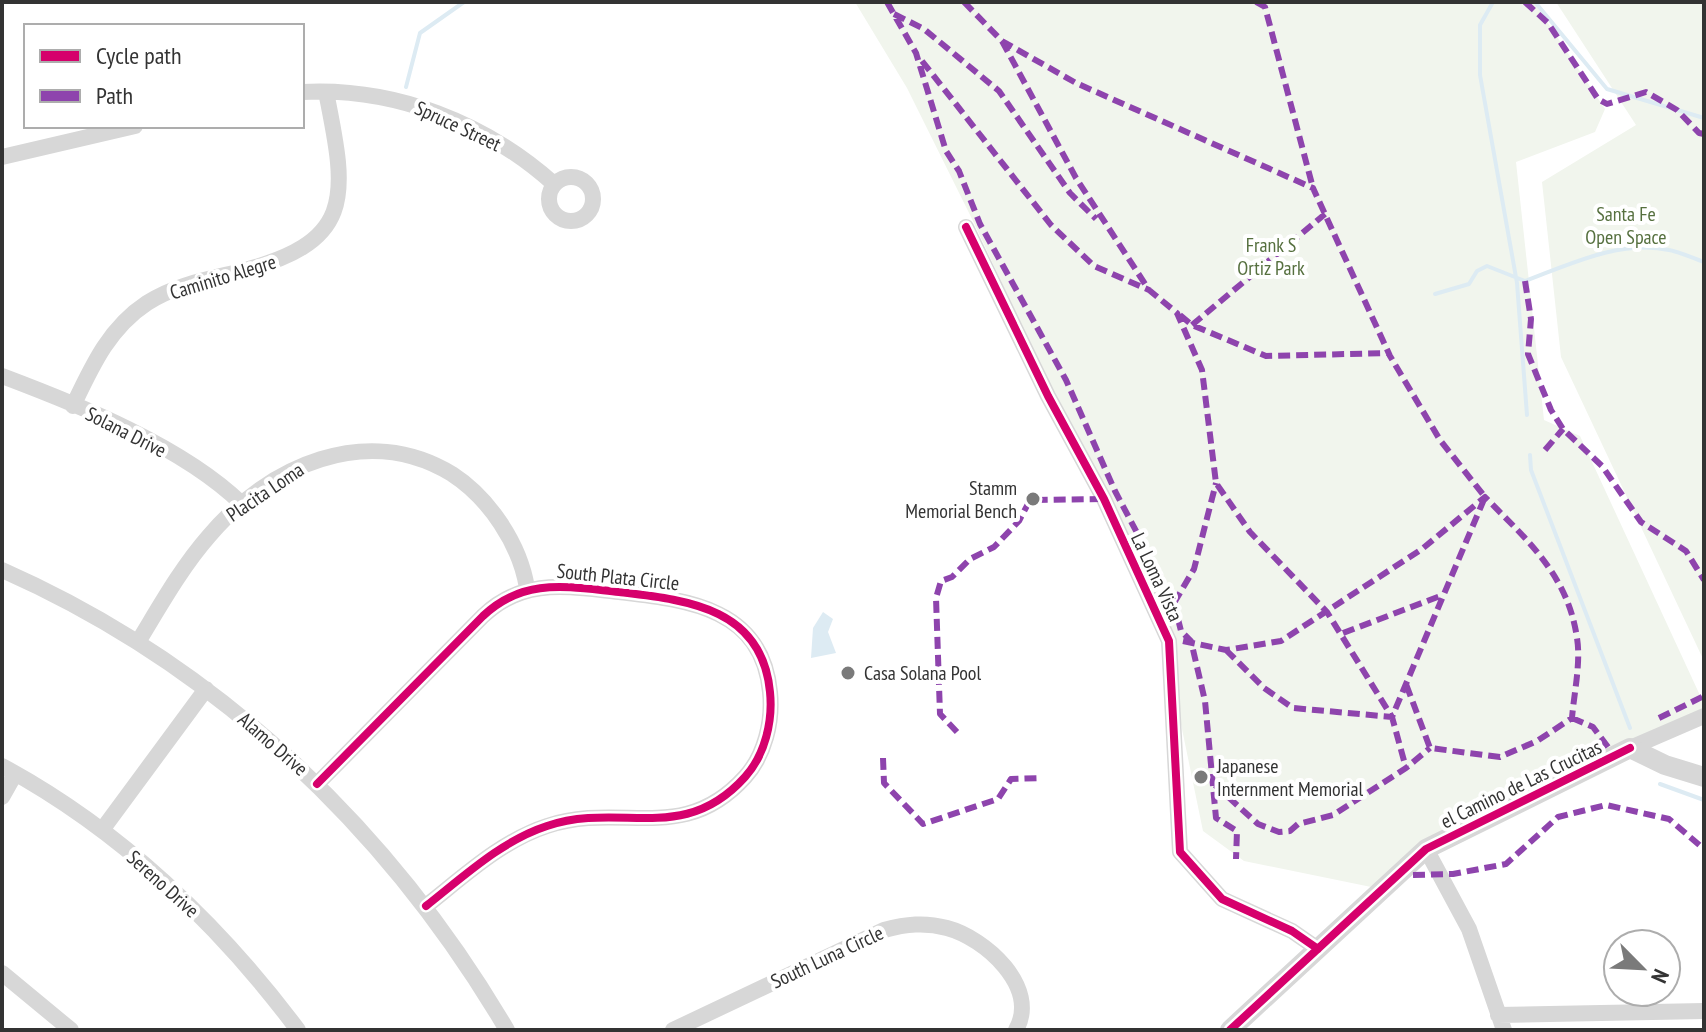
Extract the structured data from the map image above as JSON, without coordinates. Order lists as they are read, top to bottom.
{
  "streets": {
    "street": [
      "Spruce Street",
      "Caminito Alegre",
      "Solana Drive",
      "Placita Loma",
      "South Plata Circle",
      "La Loma Vista",
      "Alamo Drive",
      "el Camino de Las Crucitas",
      "Sereno Drive",
      "South Luna Circle"
    ]
  },
  "crossings": [
    ["Spruce Street", "Caminito Alegre"],
    ["Caminito Alegre", "Solana Drive"],
    ["Solana Drive", "Placita Loma"],
    ["Placita Loma", "South Plata Circle"],
    ["Placita Loma", "Alamo Drive"],
    ["South Plata Circle", "Alamo Drive"],
    ["La Loma Vista", "el Camino de Las Crucitas"]
  ],
  "parks": ["Santa Fe Open Space", "Frank S Ortiz Park"],
  "places": ["Stamm Memorial Bench", "Casa Solana Pool", "Japanese Internment Memorial"],
  "legend": ["Cycle path", "Path"],
  "north": "bottom right"
}
